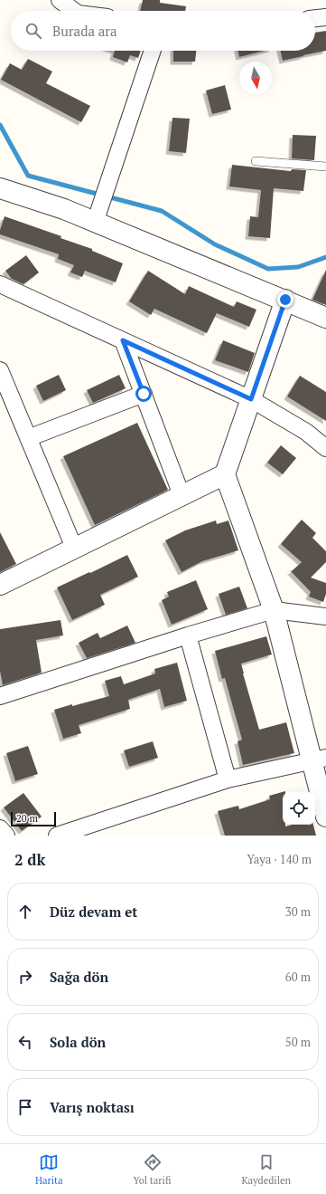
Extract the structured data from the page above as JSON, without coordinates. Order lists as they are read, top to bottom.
{
  "scale_bar": "20 m",
  "north": "bottom",
  "page": {
    "search": "Burada ara",
    "scale": "20 m",
    "heading": ["2 dk", "Yaya · 140 m"],
    "list": [
      ["Düz devam et", "30 m"],
      ["Sağa dön", "60 m"],
      ["Sola dön", "50 m"],
      "Varış noktası"
    ],
    "nav": ["Harita", "Yol tarifi", "Kaydedilen"]
  }
}
